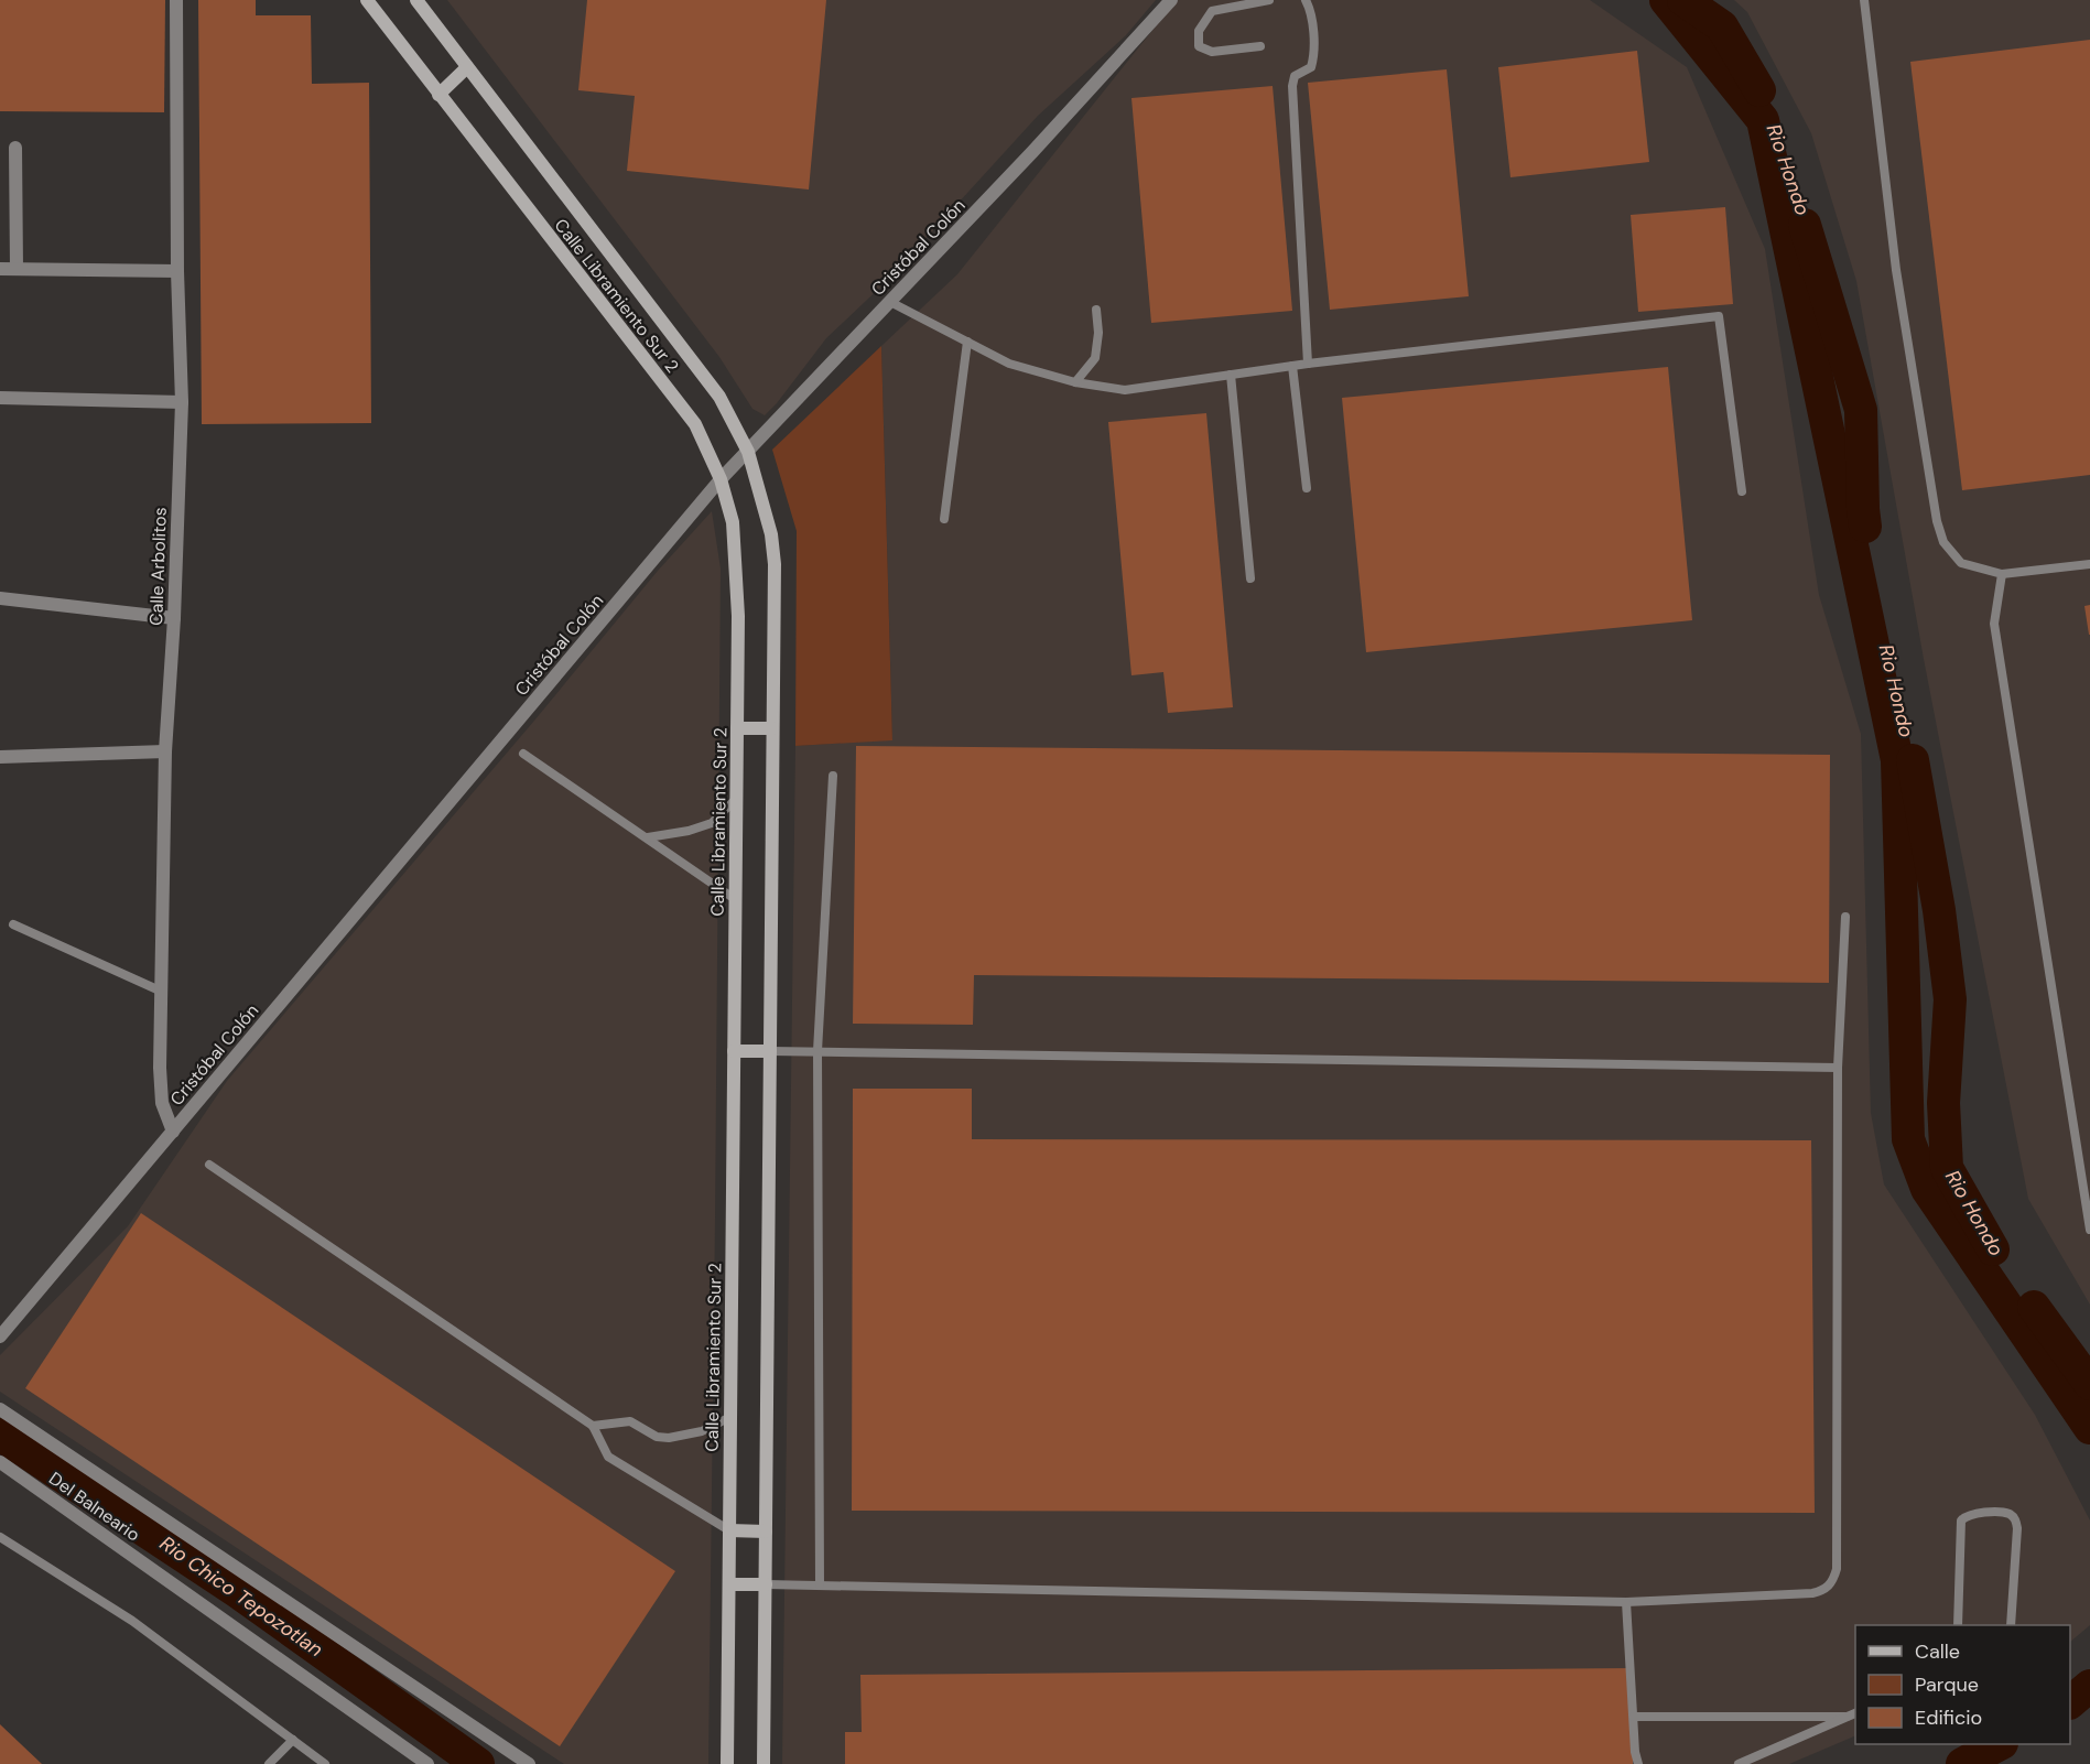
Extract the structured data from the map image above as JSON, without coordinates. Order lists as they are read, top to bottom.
{
  "streets": {
    "main road": ["Calle Libramiento Sur 2"],
    "street": ["Cristóbal Colón", "Calle Arbolitos", "Del Balneario"]
  },
  "crossings": [
    ["Cristóbal Colón", "Calle Libramiento Sur 2"],
    ["Cristóbal Colón", "Calle Arbolitos"]
  ],
  "water": ["Rio Hondo", "Rio Chico Tepozotlan"],
  "legend": ["Calle", "Parque", "Edificio"]
}
